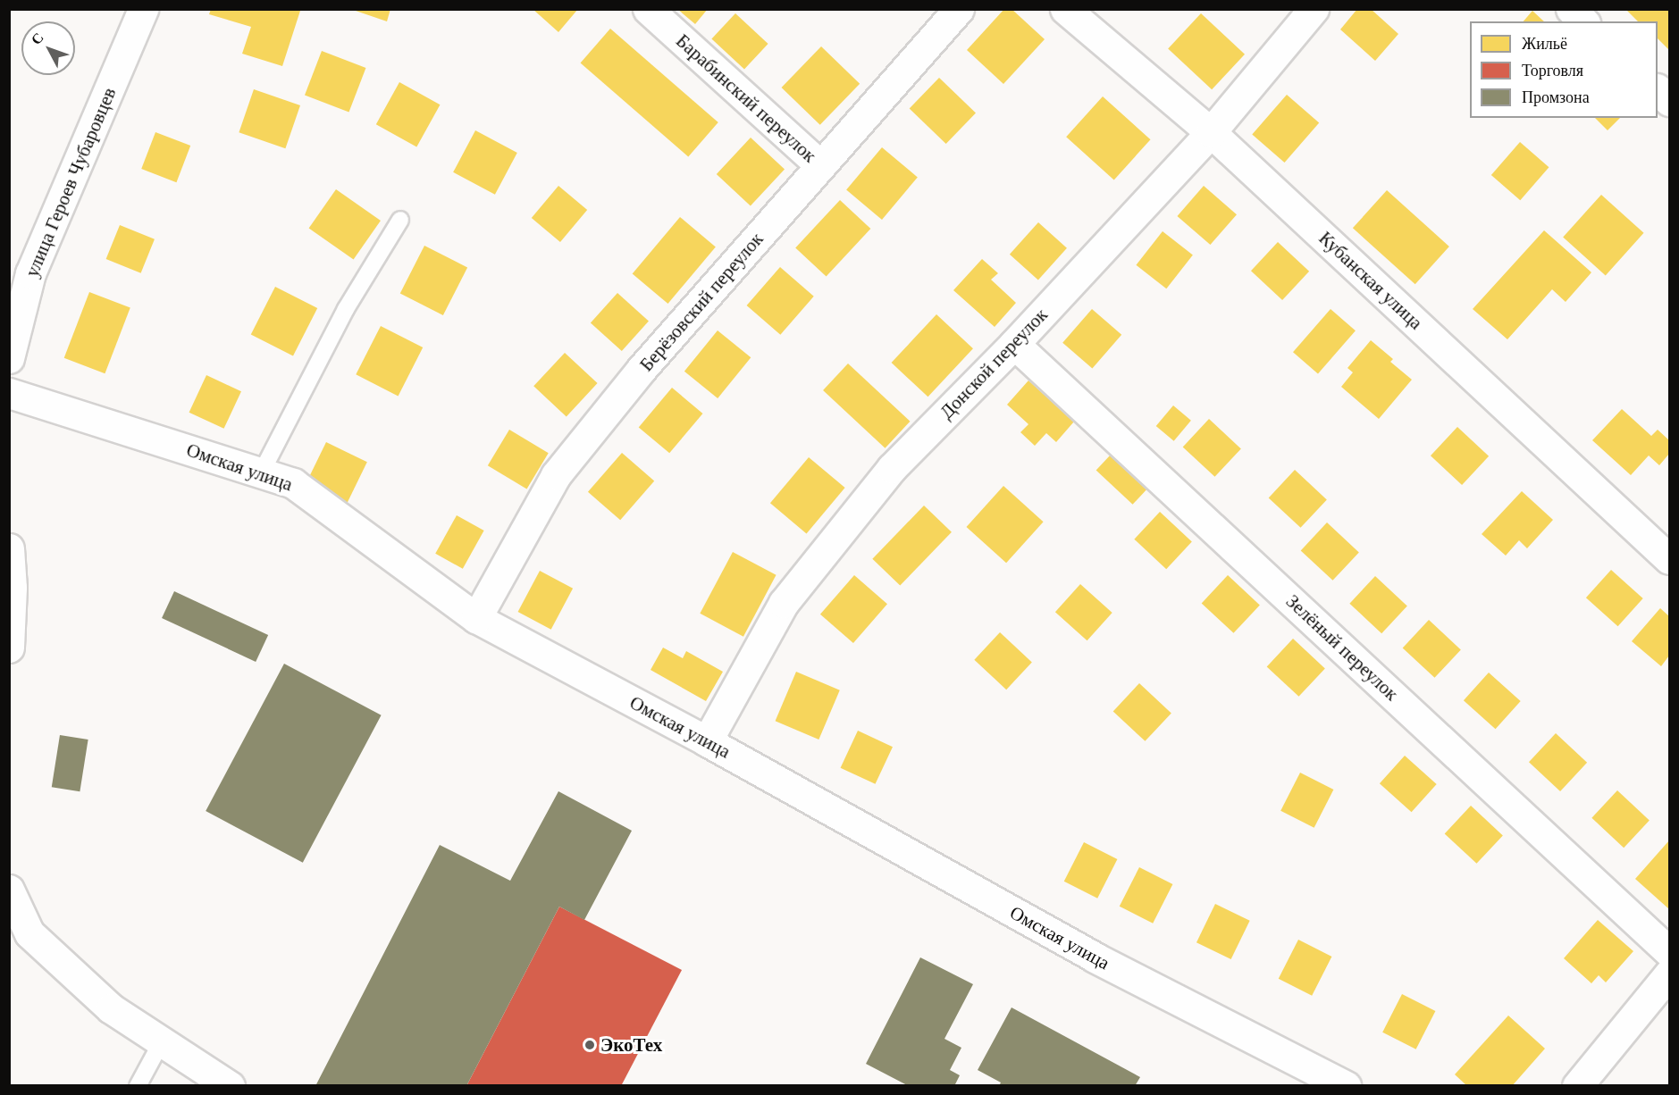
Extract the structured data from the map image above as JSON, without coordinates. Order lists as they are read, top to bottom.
{
  "streets": {
    "street": [
      "Барабинский переулок",
      "улица Героев Чубаровцев",
      "Кубанская улица",
      "Берёзовский переулок",
      "Донской переулок",
      "Омская улица",
      "Зелёный переулок"
    ]
  },
  "crossings": [
    ["Барабинский переулок", "Берёзовский переулок"],
    ["Кубанская улица", "Донской переулок"],
    ["Берёзовский переулок", "Омская улица"],
    ["Донской переулок", "Омская улица"],
    ["Донской переулок", "Зелёный переулок"]
  ],
  "places": ["ЭкоТех"],
  "legend": ["Жильё", "Торговля", "Промзона"],
  "north": "top left"
}
